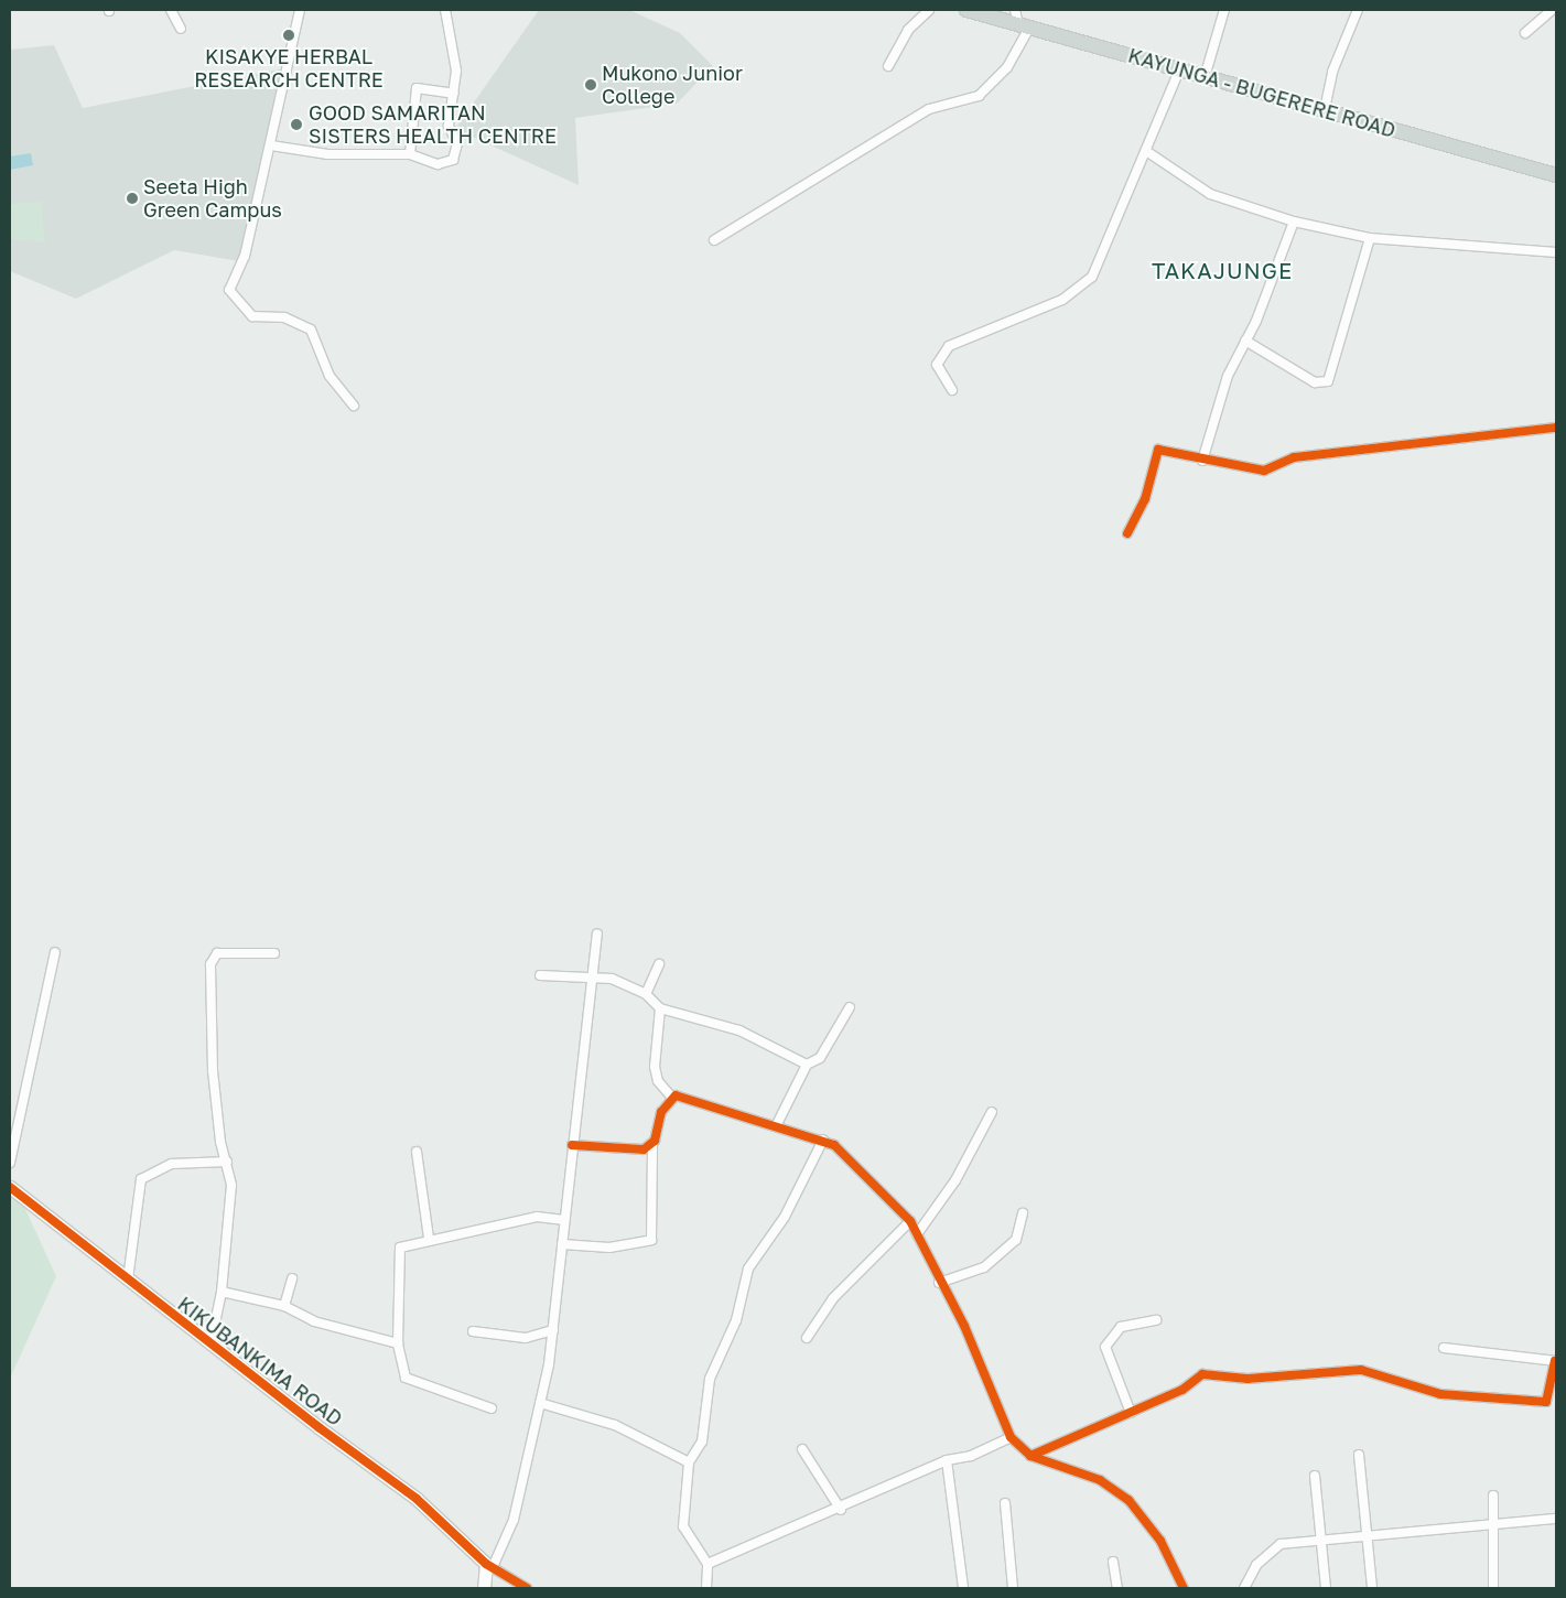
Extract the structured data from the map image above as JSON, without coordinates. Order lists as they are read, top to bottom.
{
  "streets": {
    "main road": ["KAYUNGA - BUGERERE ROAD"],
    "street": ["KIKUBANKIMA ROAD"]
  },
  "districts": ["TAKAJUNGE"],
  "places": [
    "KISAKYE HERBAL RESEARCH CENTRE",
    "Mukono Junior College",
    "GOOD SAMARITAN SISTERS HEALTH CENTRE",
    "Seeta High Green Campus"
  ]
}
